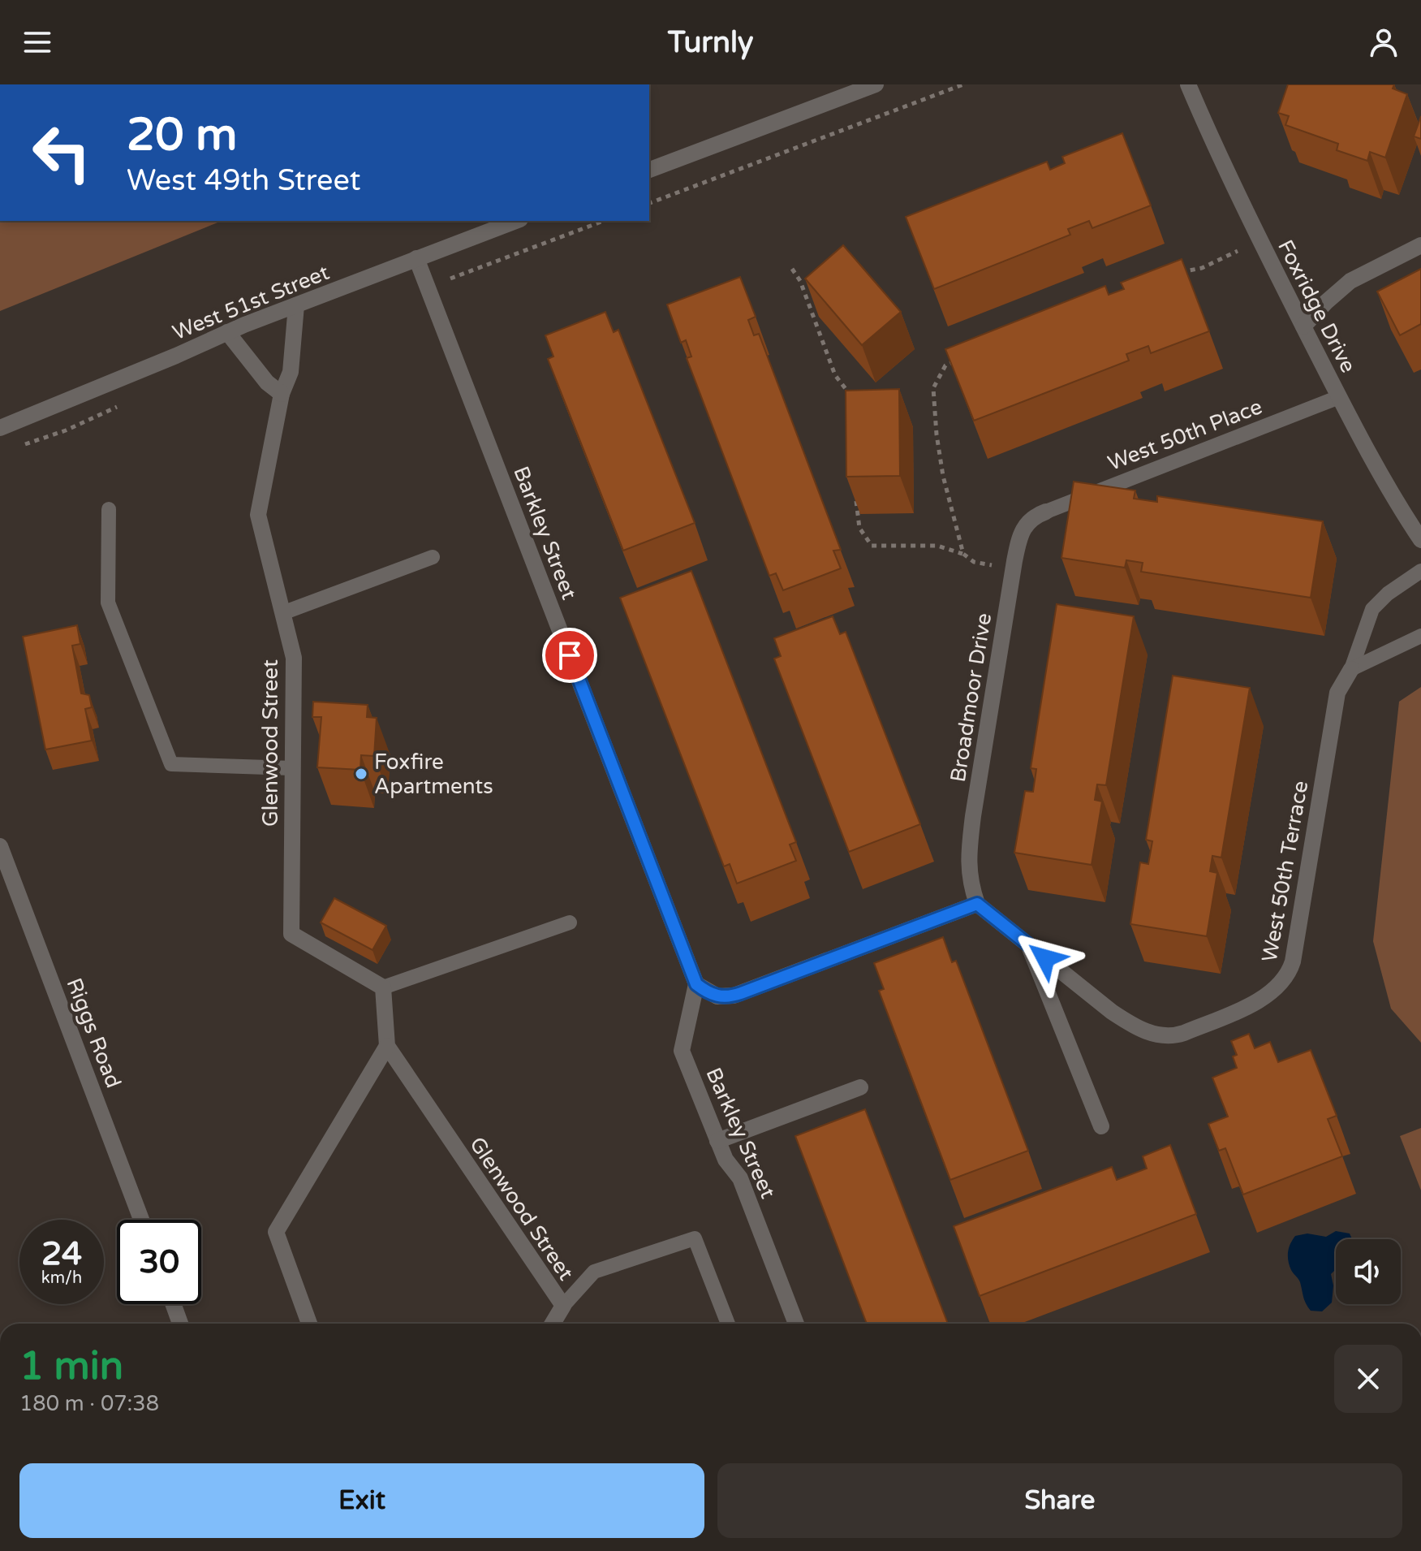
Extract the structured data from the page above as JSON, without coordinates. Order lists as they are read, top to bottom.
{
  "streets": {
    "street": [
      "West 51st Street",
      "Foxridge Drive",
      "Barkley Street",
      "Broadmoor Drive",
      "Glenwood Street",
      "West 50th Terrace",
      "Riggs Road"
    ],
    "lane": ["West 50th Place"]
  },
  "crossings": [
    ["West 51st Street", "Barkley Street"],
    ["West 51st Street", "Glenwood Street"],
    ["Foxridge Drive", "West 50th Place"],
    ["West 50th Place", "Broadmoor Drive"],
    ["Broadmoor Drive", "West 50th Terrace"]
  ],
  "places": ["Foxfire Apartments"],
  "page": {
    "header": "Turnly",
    "turn": ["20 m", "West 49th Street"],
    "speed": "24 km/h",
    "limit": "30",
    "heading": ["1 min", "180 m · 07:38"],
    "buttons": ["Exit", "Share"]
  }
}
